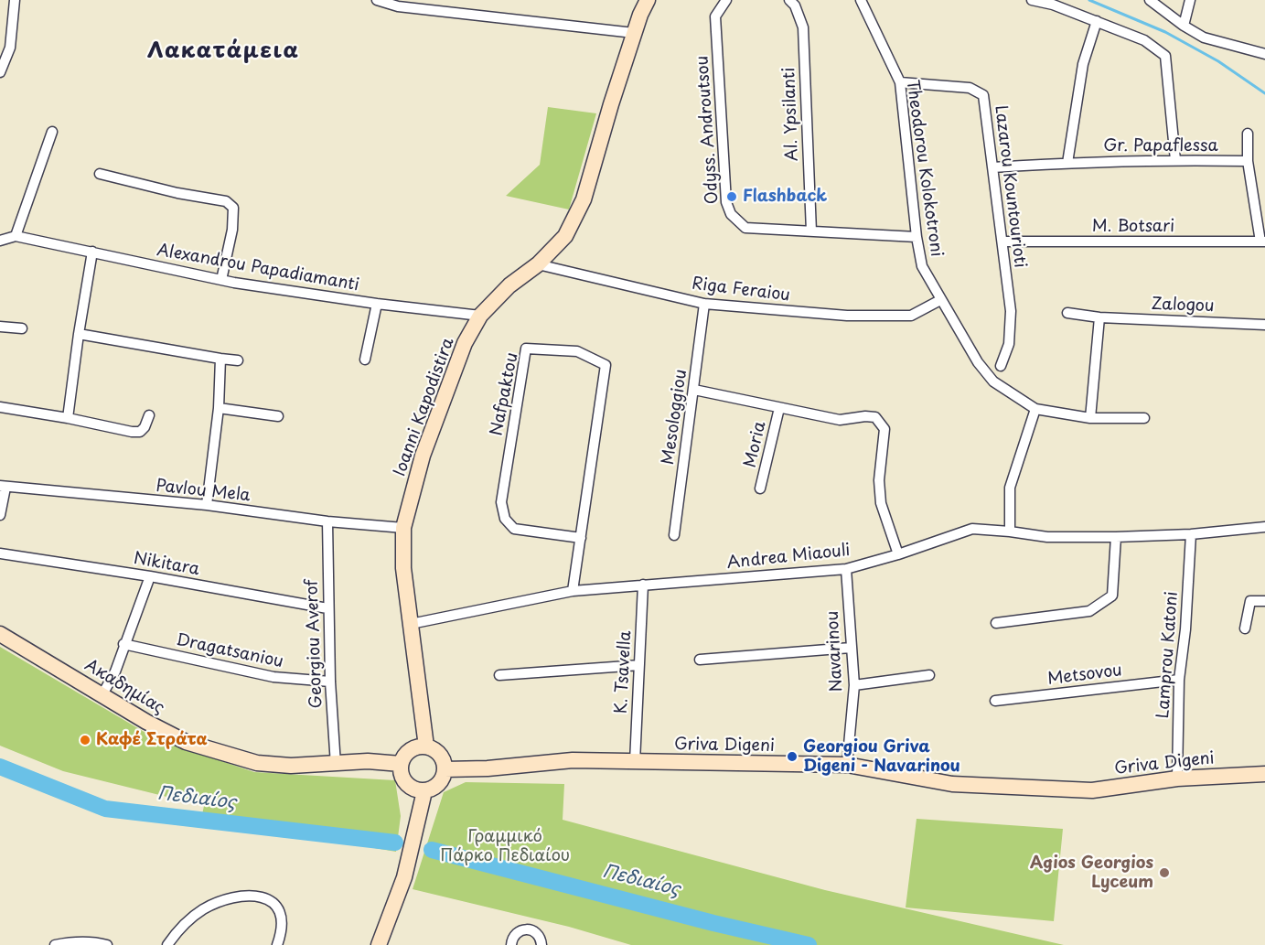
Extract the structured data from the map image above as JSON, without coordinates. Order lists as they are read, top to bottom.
{
  "streets": {
    "street": [
      "Al. Ypsilanti",
      "Odyss. Androutsou",
      "Gr. Papaflessa",
      "Theodorou Kolokotroni",
      "Lazarou Kountourioti",
      "M. Botsari",
      "Alexandrou Papadiamanti",
      "Riga Feraiou",
      "Zalogou",
      "Nafpaktou",
      "Ioanni Kapodistira",
      "Mesologgiou",
      "Moria",
      "Pavlou Mela",
      "Andrea Miaouli",
      "Nikitara",
      "Georgiou Averof",
      "Dragatsaniou",
      "Navarinou",
      "Lamprou Katoni",
      "K. Tsavella",
      "Metsovou",
      "Ακαδημίας",
      "Griva Digeni"
    ]
  },
  "crossings": [
    ["Al. Ypsilanti", "Odyss. Androutsou"],
    ["Odyss. Androutsou", "Theodorou Kolokotroni"],
    ["Gr. Papaflessa", "Lazarou Kountourioti"],
    ["Theodorou Kolokotroni", "Lazarou Kountourioti"],
    ["Theodorou Kolokotroni", "Riga Feraiou"],
    ["Lazarou Kountourioti", "M. Botsari"],
    ["Alexandrou Papadiamanti", "Ioanni Kapodistira"],
    ["Riga Feraiou", "Ioanni Kapodistira"],
    ["Riga Feraiou", "Mesologgiou"],
    ["Nafpaktou", "Andrea Miaouli"],
    ["Ioanni Kapodistira", "Pavlou Mela"],
    ["Ioanni Kapodistira", "Andrea Miaouli"],
    ["Ioanni Kapodistira", "Ακαδημίας"],
    ["Ioanni Kapodistira", "Griva Digeni"],
    ["Pavlou Mela", "Georgiou Averof"],
    ["Andrea Miaouli", "Navarinou"],
    ["Andrea Miaouli", "Lamprou Katoni"],
    ["Andrea Miaouli", "K. Tsavella"],
    ["Nikitara", "Georgiou Averof"],
    ["Georgiou Averof", "Dragatsaniou"],
    ["Georgiou Averof", "Ακαδημίας"],
    ["Navarinou", "Griva Digeni"],
    ["Lamprou Katoni", "Metsovou"],
    ["Lamprou Katoni", "Griva Digeni"],
    ["K. Tsavella", "Griva Digeni"],
    ["Ακαδημίας", "Griva Digeni"]
  ],
  "districts": ["Λακατάμεια"],
  "water": ["Πεδιαίος"],
  "parks": ["Γραμμικό Πάρκο Πεδιαίου"],
  "places": [
    "Flashback",
    "Καφέ Στράτα",
    "Georgiou Griva Digeni - Navarinou",
    "Agios Georgios Lyceum"
  ]
}
